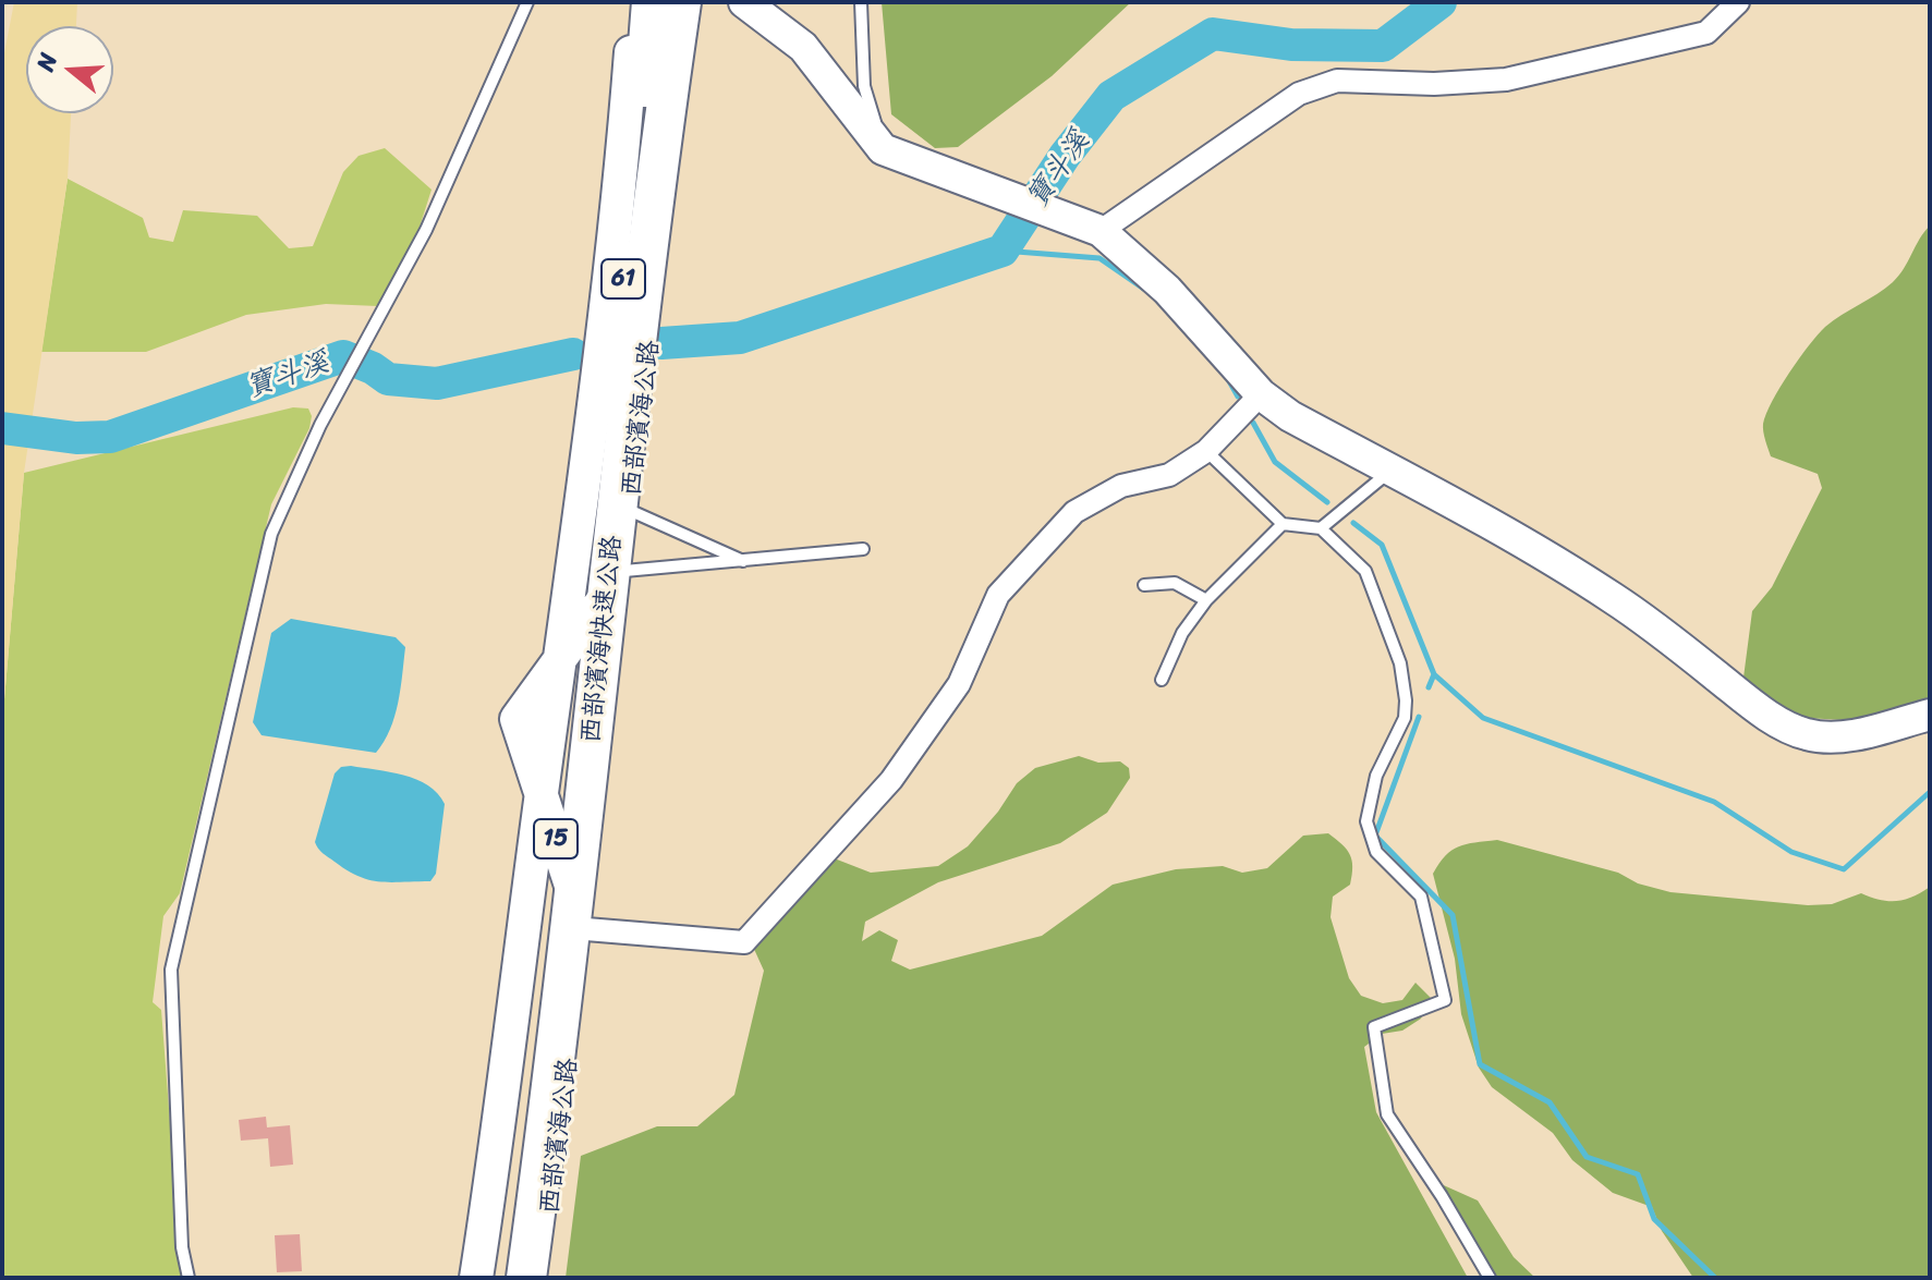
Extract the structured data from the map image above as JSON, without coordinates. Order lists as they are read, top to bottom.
{
  "streets": {
    "highway": ["61", "西部濱海快速公路"],
    "main road": ["西部濱海公路", "15"]
  },
  "water": ["寶斗溪"],
  "north": "left"
}
